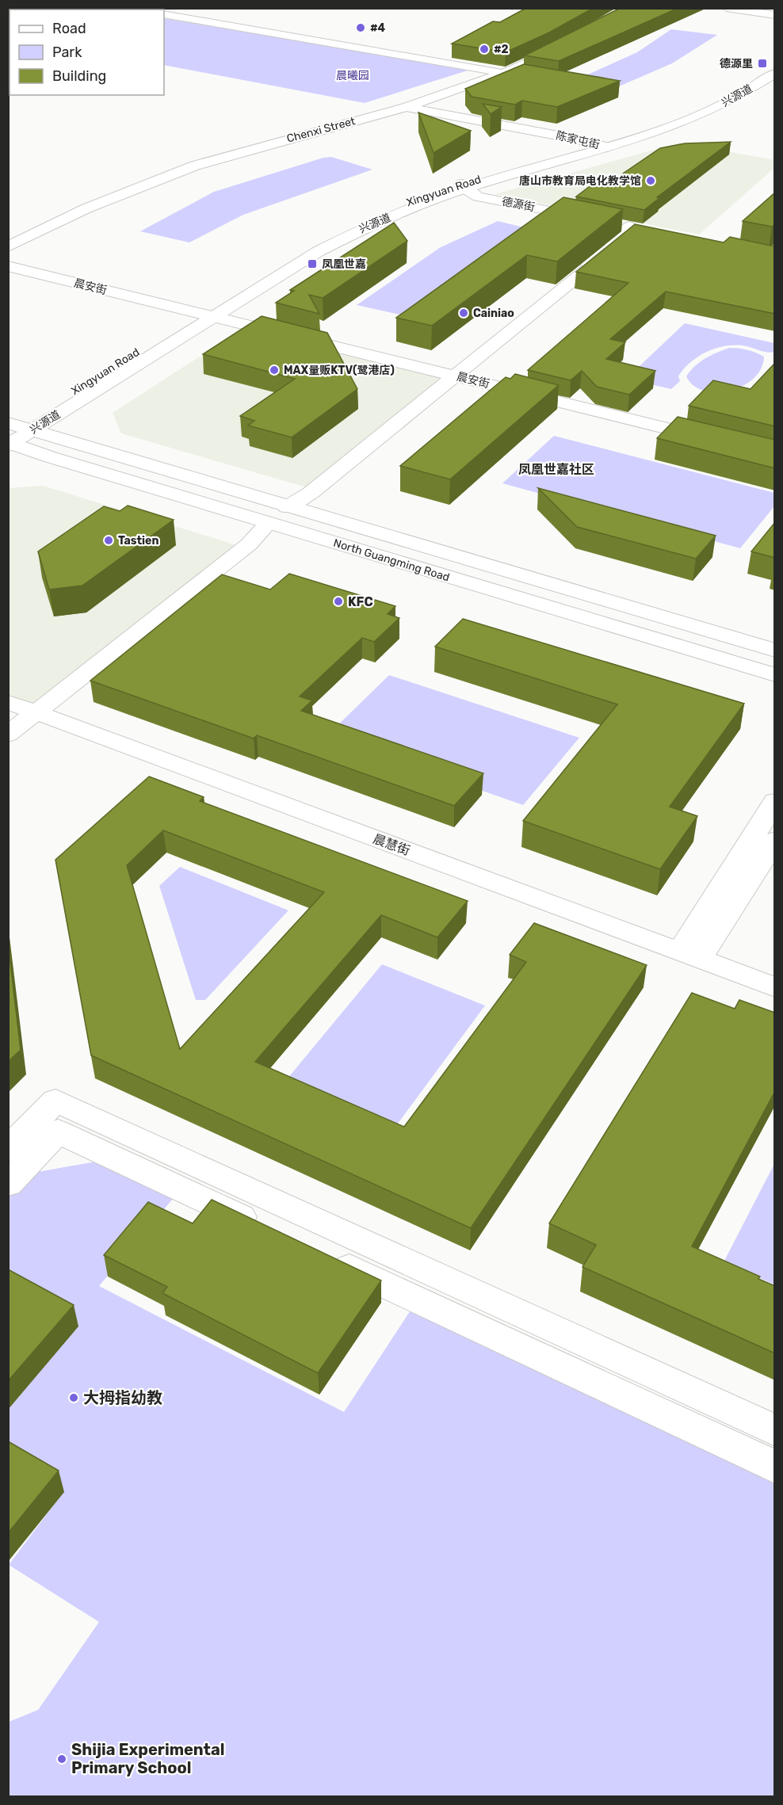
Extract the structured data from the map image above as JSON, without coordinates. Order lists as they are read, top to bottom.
{
  "streets": {
    "street": [
      "兴源道",
      "Chenxi Street",
      "陈家屯街",
      "德源街",
      "晨安街",
      "North Guangming Road",
      "晨慧街"
    ]
  },
  "crossings": [
    ["兴源道", "陈家屯街"],
    ["兴源道", "德源街"],
    ["兴源道", "晨安街"],
    ["兴源道", "North Guangming Road"],
    ["Chenxi Street", "陈家屯街"]
  ],
  "districts": ["凤凰世嘉社区"],
  "parks": ["晨曦园"],
  "places": {
    "other": [
      "#4",
      "#2",
      "唐山市教育局电化教学馆",
      "Cainiao",
      "MAX量贩KTV(鹭港店)",
      "Tastien",
      "KFC",
      "大拇指幼教",
      "Shijia Experimental Primary School"
    ],
    "transit": ["德源里", "凤凰世嘉"]
  },
  "legend": ["Road", "Park", "Building"]
}
